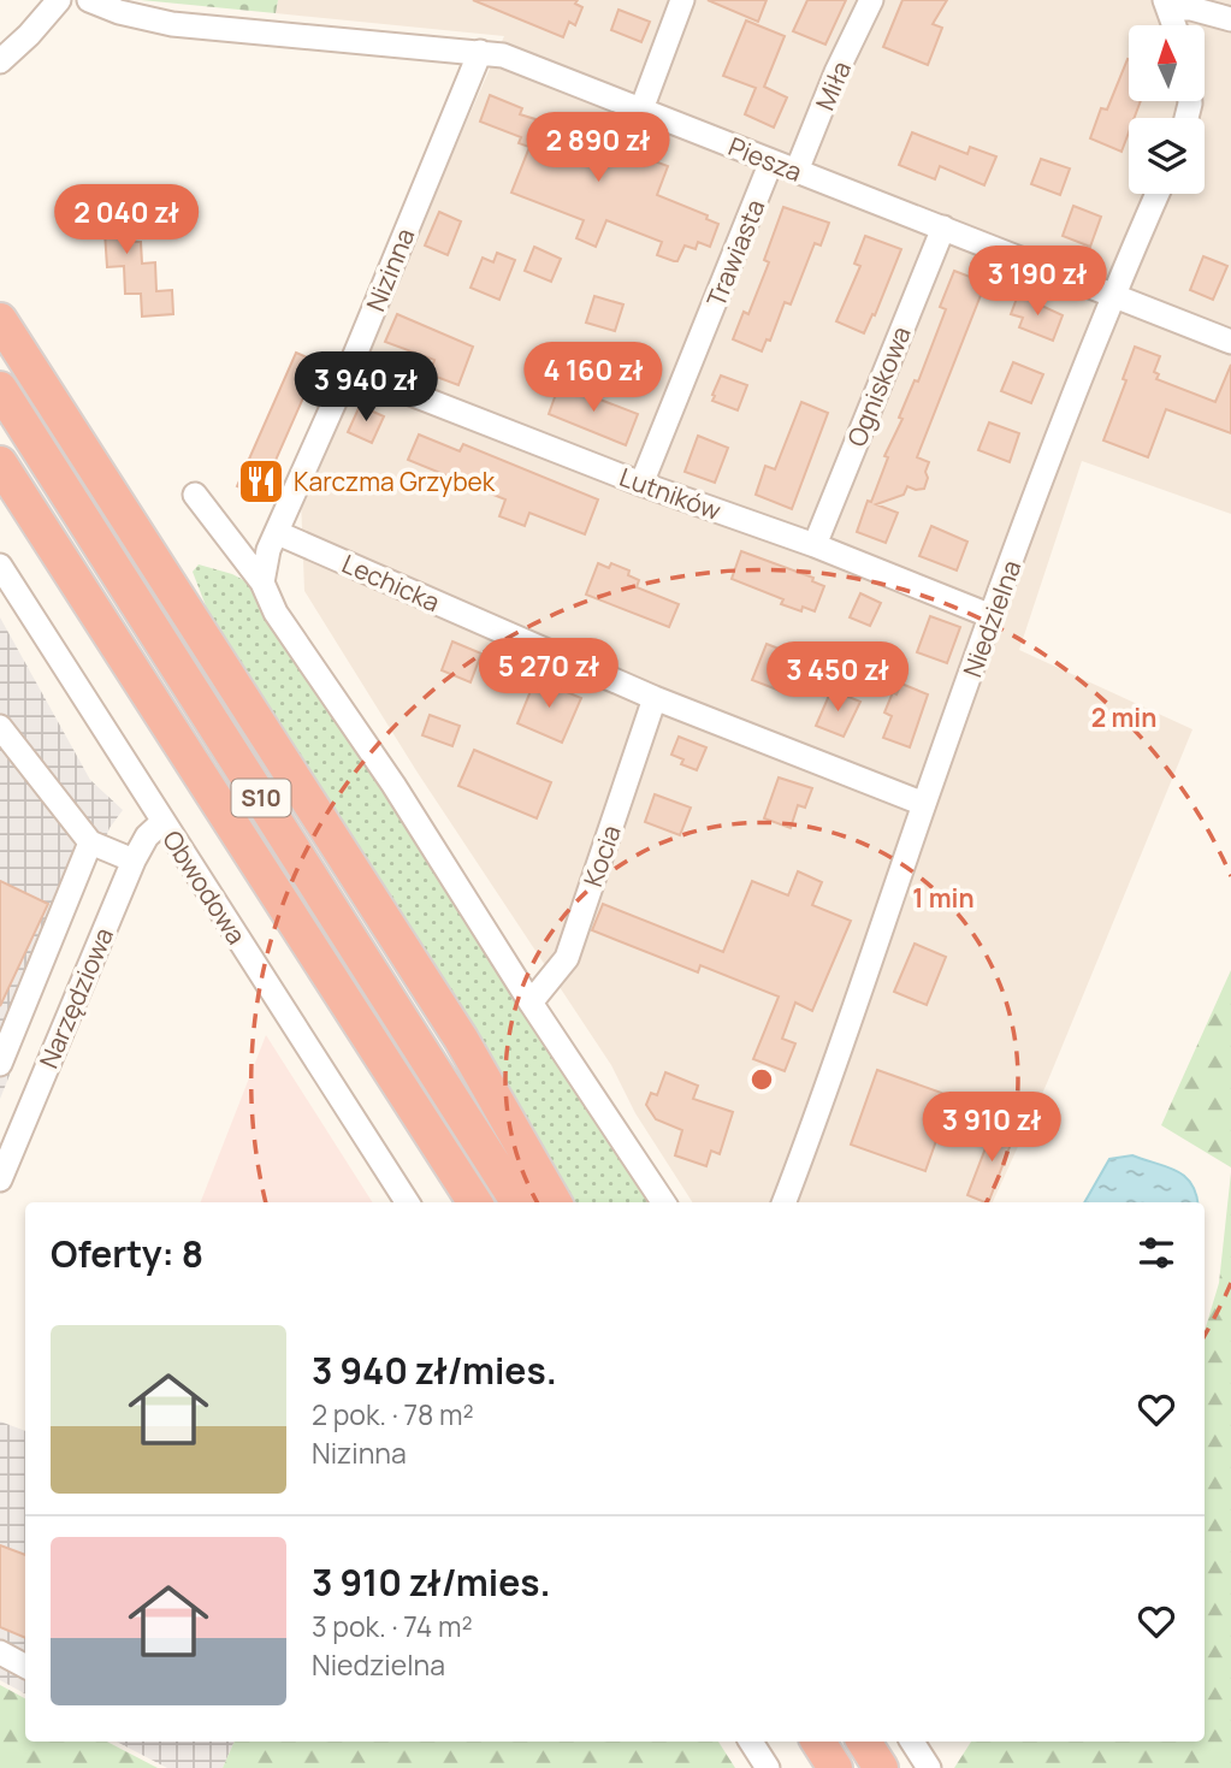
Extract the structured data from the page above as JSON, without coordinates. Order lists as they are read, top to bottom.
{
  "streets": {
    "highway": ["S10"],
    "street": [
      "Miła",
      "Piesza",
      "Trawiasta",
      "Nizinna",
      "Ogniskowa",
      "Lutników",
      "Lechicka",
      "Niedzielna",
      "Kocia",
      "Obwodowa",
      "Narzędziowa"
    ]
  },
  "crossings": [
    ["Miła", "Piesza"],
    ["Piesza", "Trawiasta"],
    ["Piesza", "Nizinna"],
    ["Piesza", "Ogniskowa"],
    ["Piesza", "Niedzielna"],
    ["Trawiasta", "Lutników"],
    ["Nizinna", "Lutników"],
    ["Nizinna", "Lechicka"],
    ["Ogniskowa", "Lutników"],
    ["Lutników", "Niedzielna"],
    ["Lechicka", "Niedzielna"],
    ["Lechicka", "Kocia"],
    ["Obwodowa", "Narzędziowa"]
  ],
  "places": {
    "restaurant": ["Karczma Grzybek"]
  },
  "north": "top",
  "page": {
    "price": [
      "2 890 zł",
      "2 040 zł",
      "3 190 zł",
      "4 160 zł",
      "3 940 zł",
      "5 270 zł",
      "3 450 zł",
      "3 910 zł"
    ],
    "heading": "Oferty: 8",
    "list": [
      {
        "name": "3 940 zł/mies.",
        "note": "2 pok. · 78 m² · Nizinna"
      },
      {
        "name": "3 910 zł/mies.",
        "note": "3 pok. · 74 m² · Niedzielna"
      }
    ]
  },
  "rings": ["2 min", "1 min"]
}
